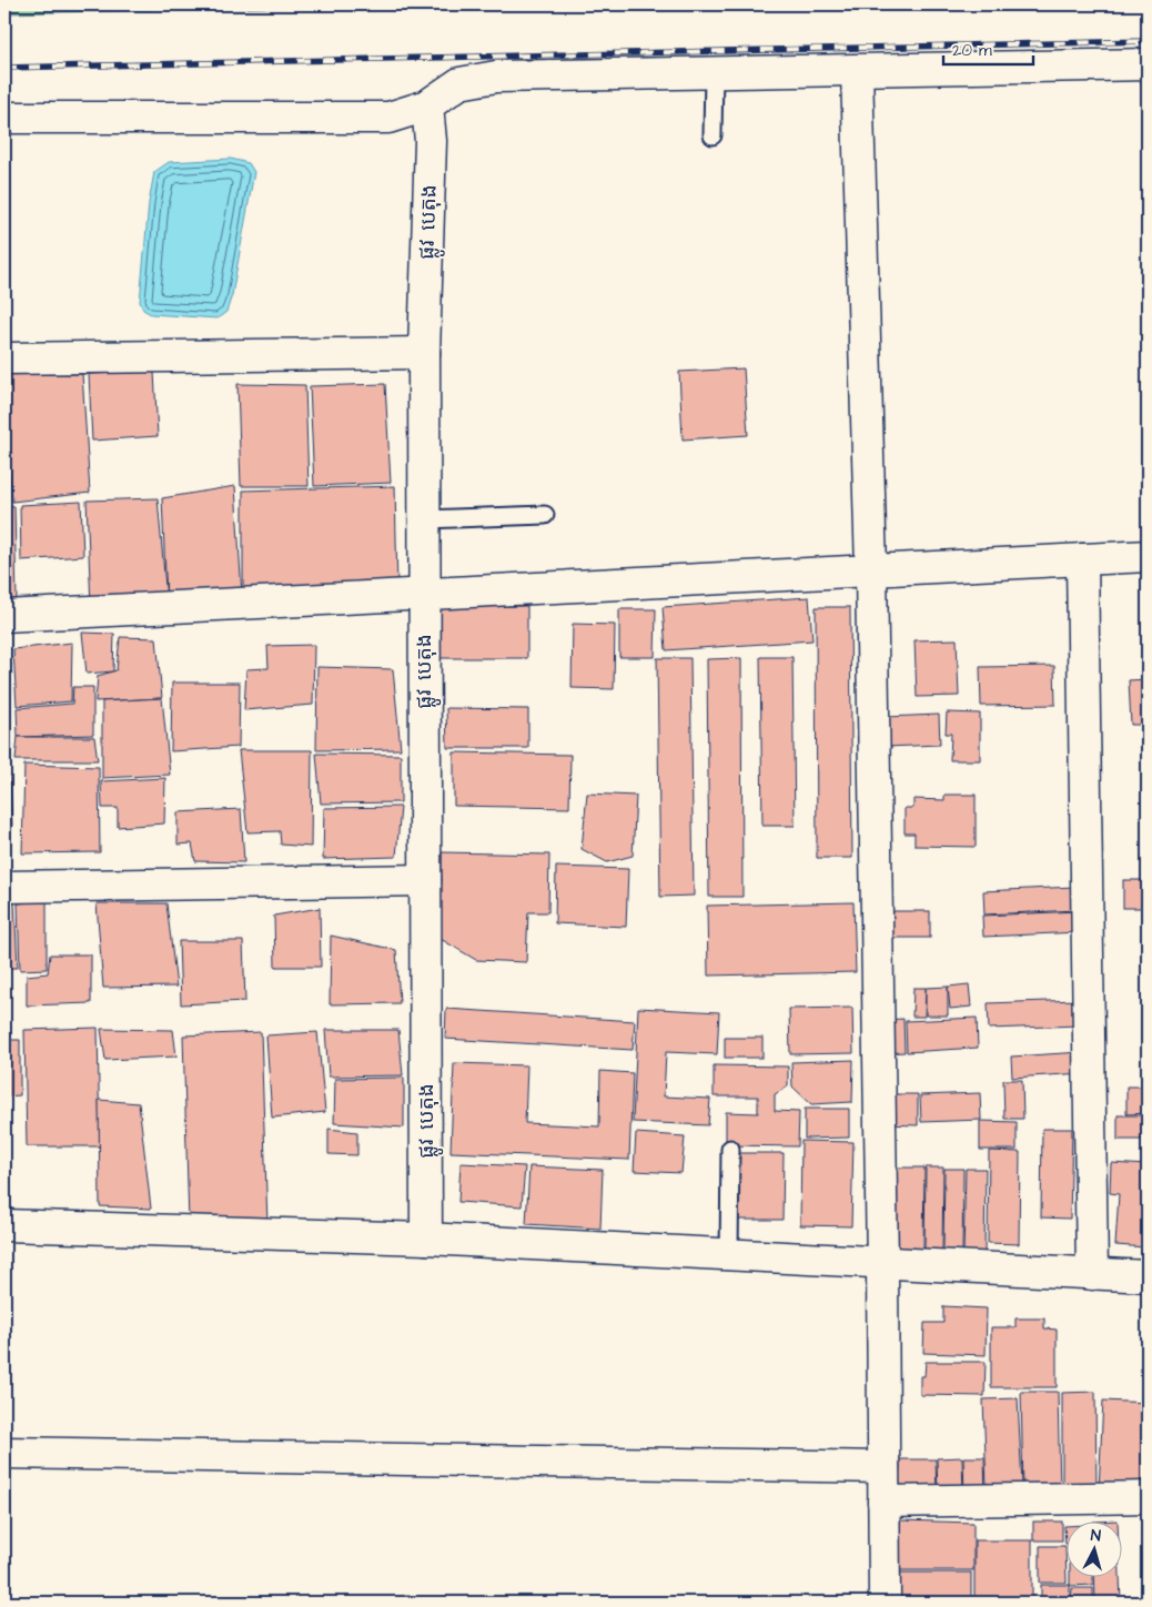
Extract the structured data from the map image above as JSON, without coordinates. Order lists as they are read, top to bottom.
{
  "streets": {
    "street": ["ផ្លូវ បេតុង"]
  },
  "scale_bar": "20 m",
  "north": "top"
}
